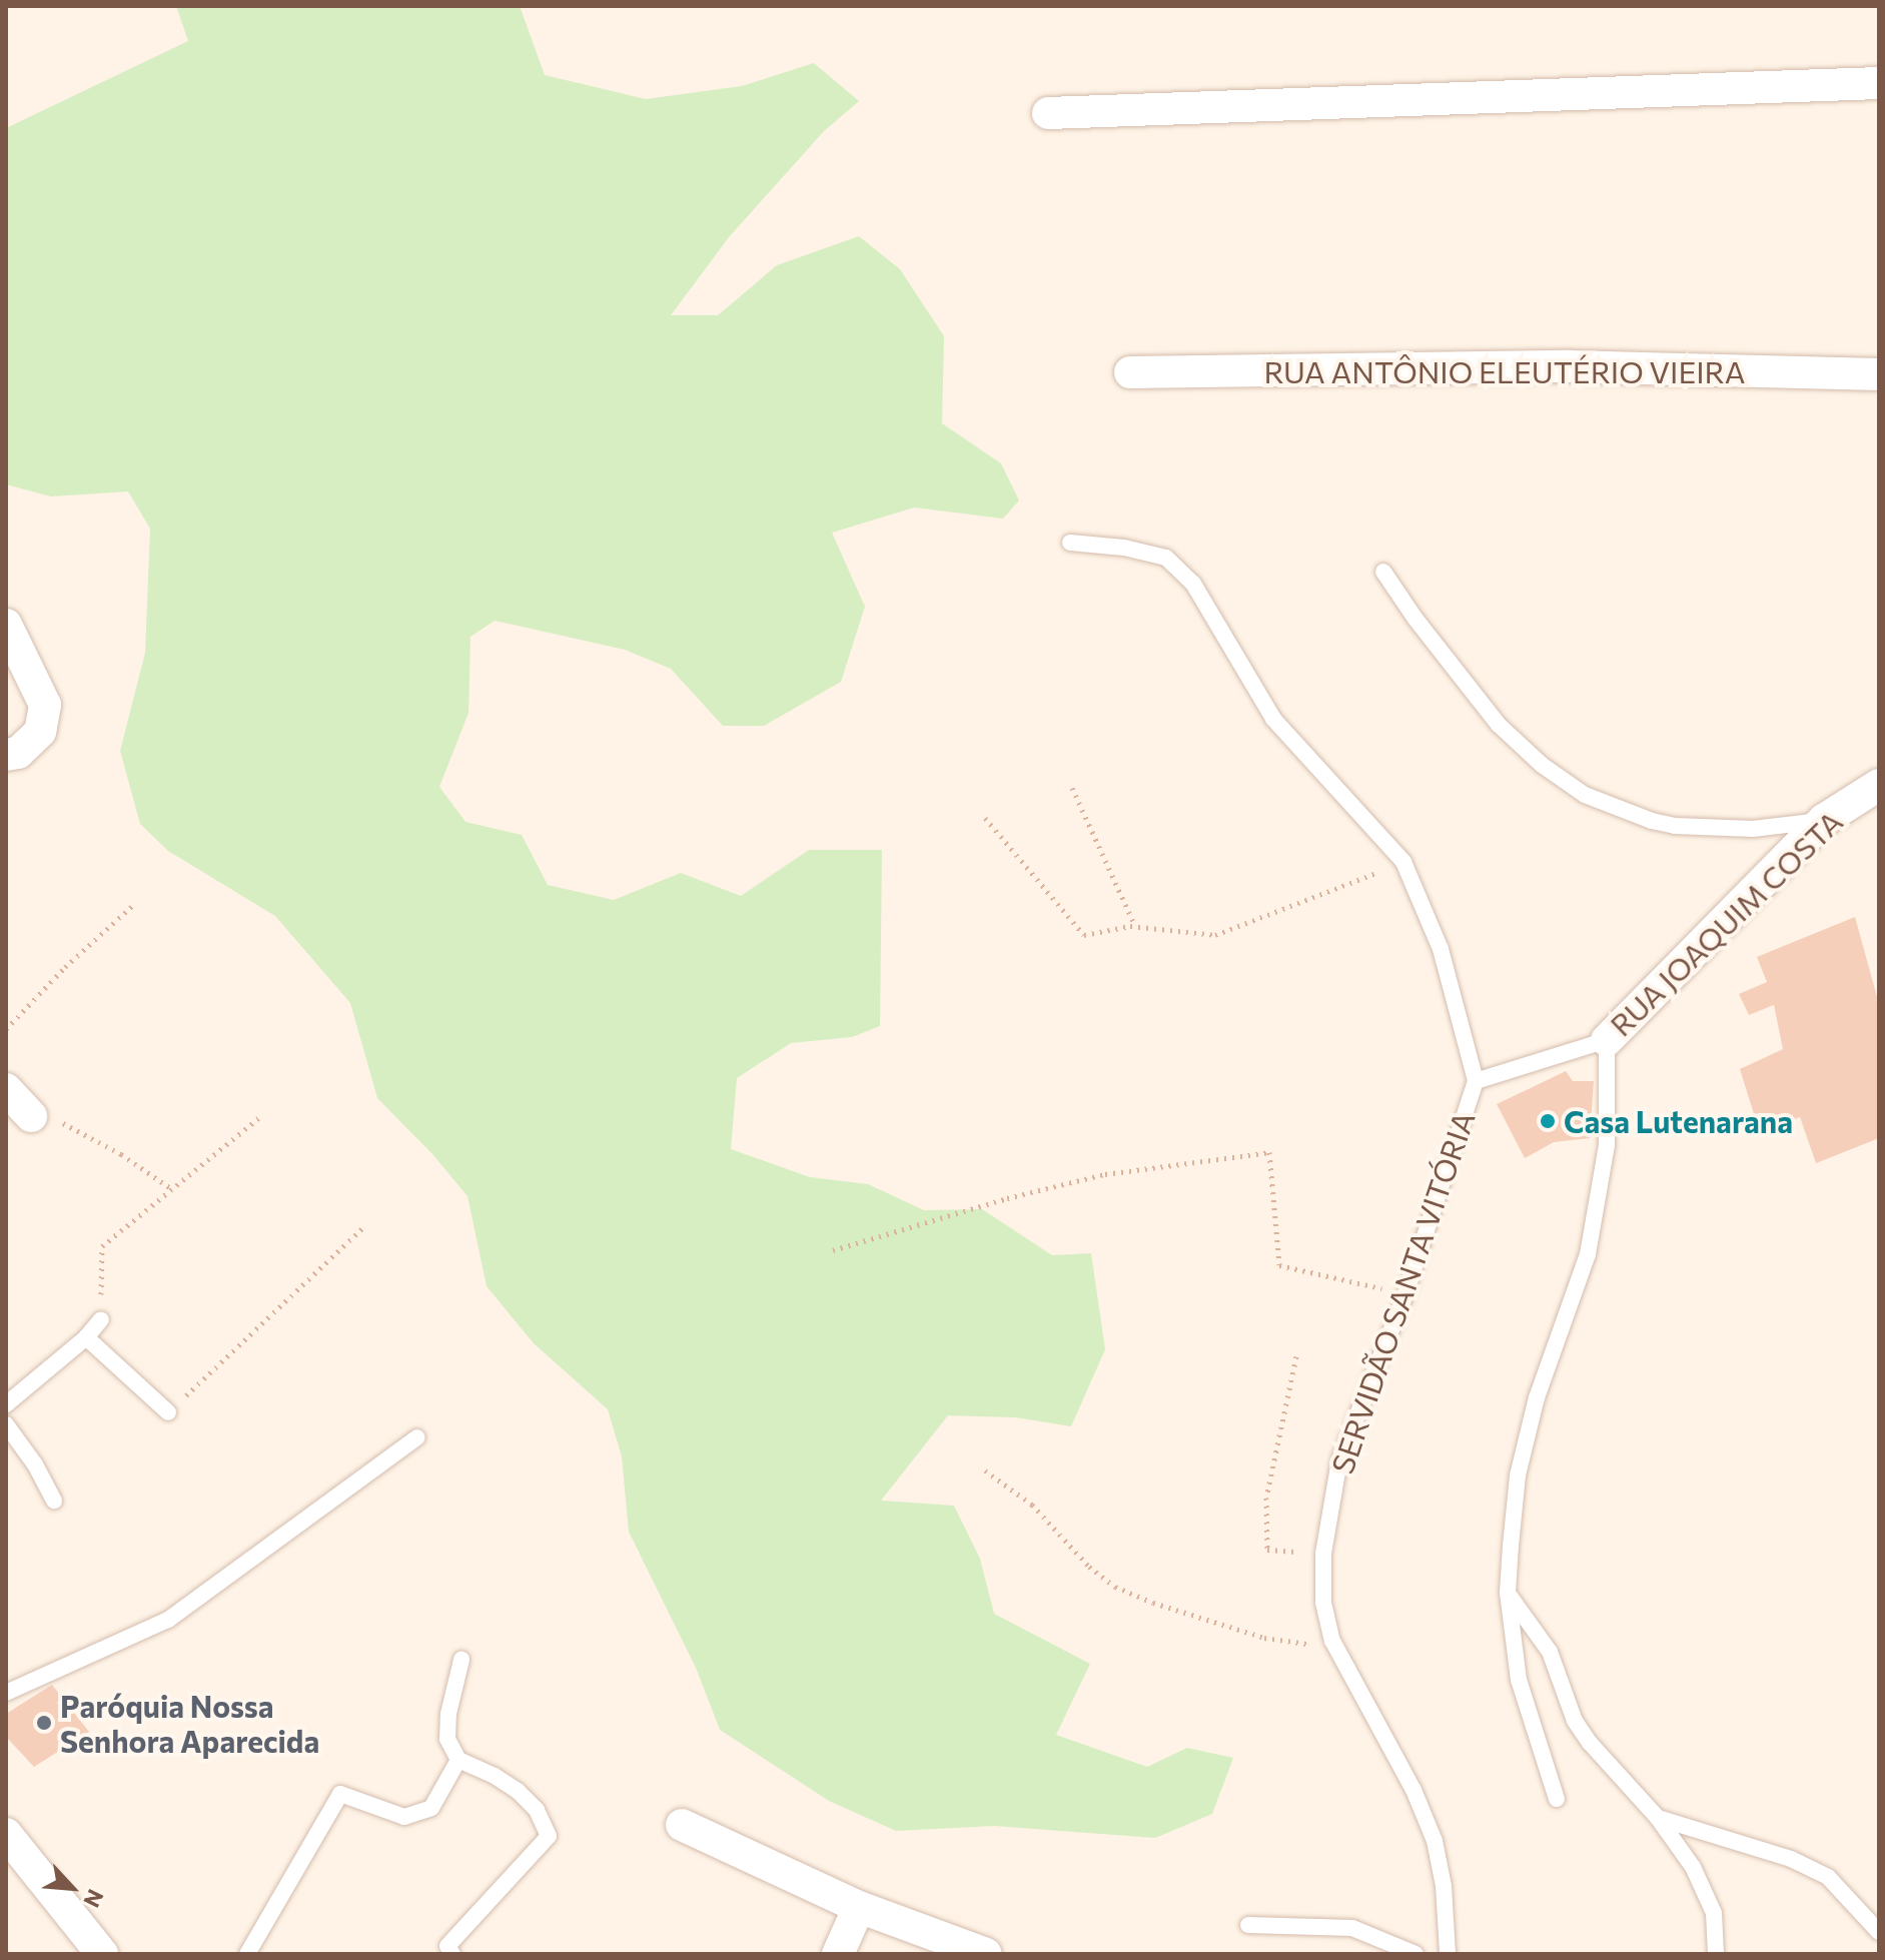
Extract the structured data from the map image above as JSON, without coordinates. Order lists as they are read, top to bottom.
{
  "streets": {
    "street": ["RUA ANTÔNIO ELEUTÉRIO VIEIRA", "RUA JOAQUIM COSTA"],
    "lane": ["SERVIDÃO SANTA VITÓRIA"]
  },
  "crossings": [
    ["RUA JOAQUIM COSTA", "SERVIDÃO SANTA VITÓRIA"]
  ],
  "places": ["Casa Lutenarana", "Paróquia Nossa Senhora Aparecida"],
  "north": "bottom right"
}
